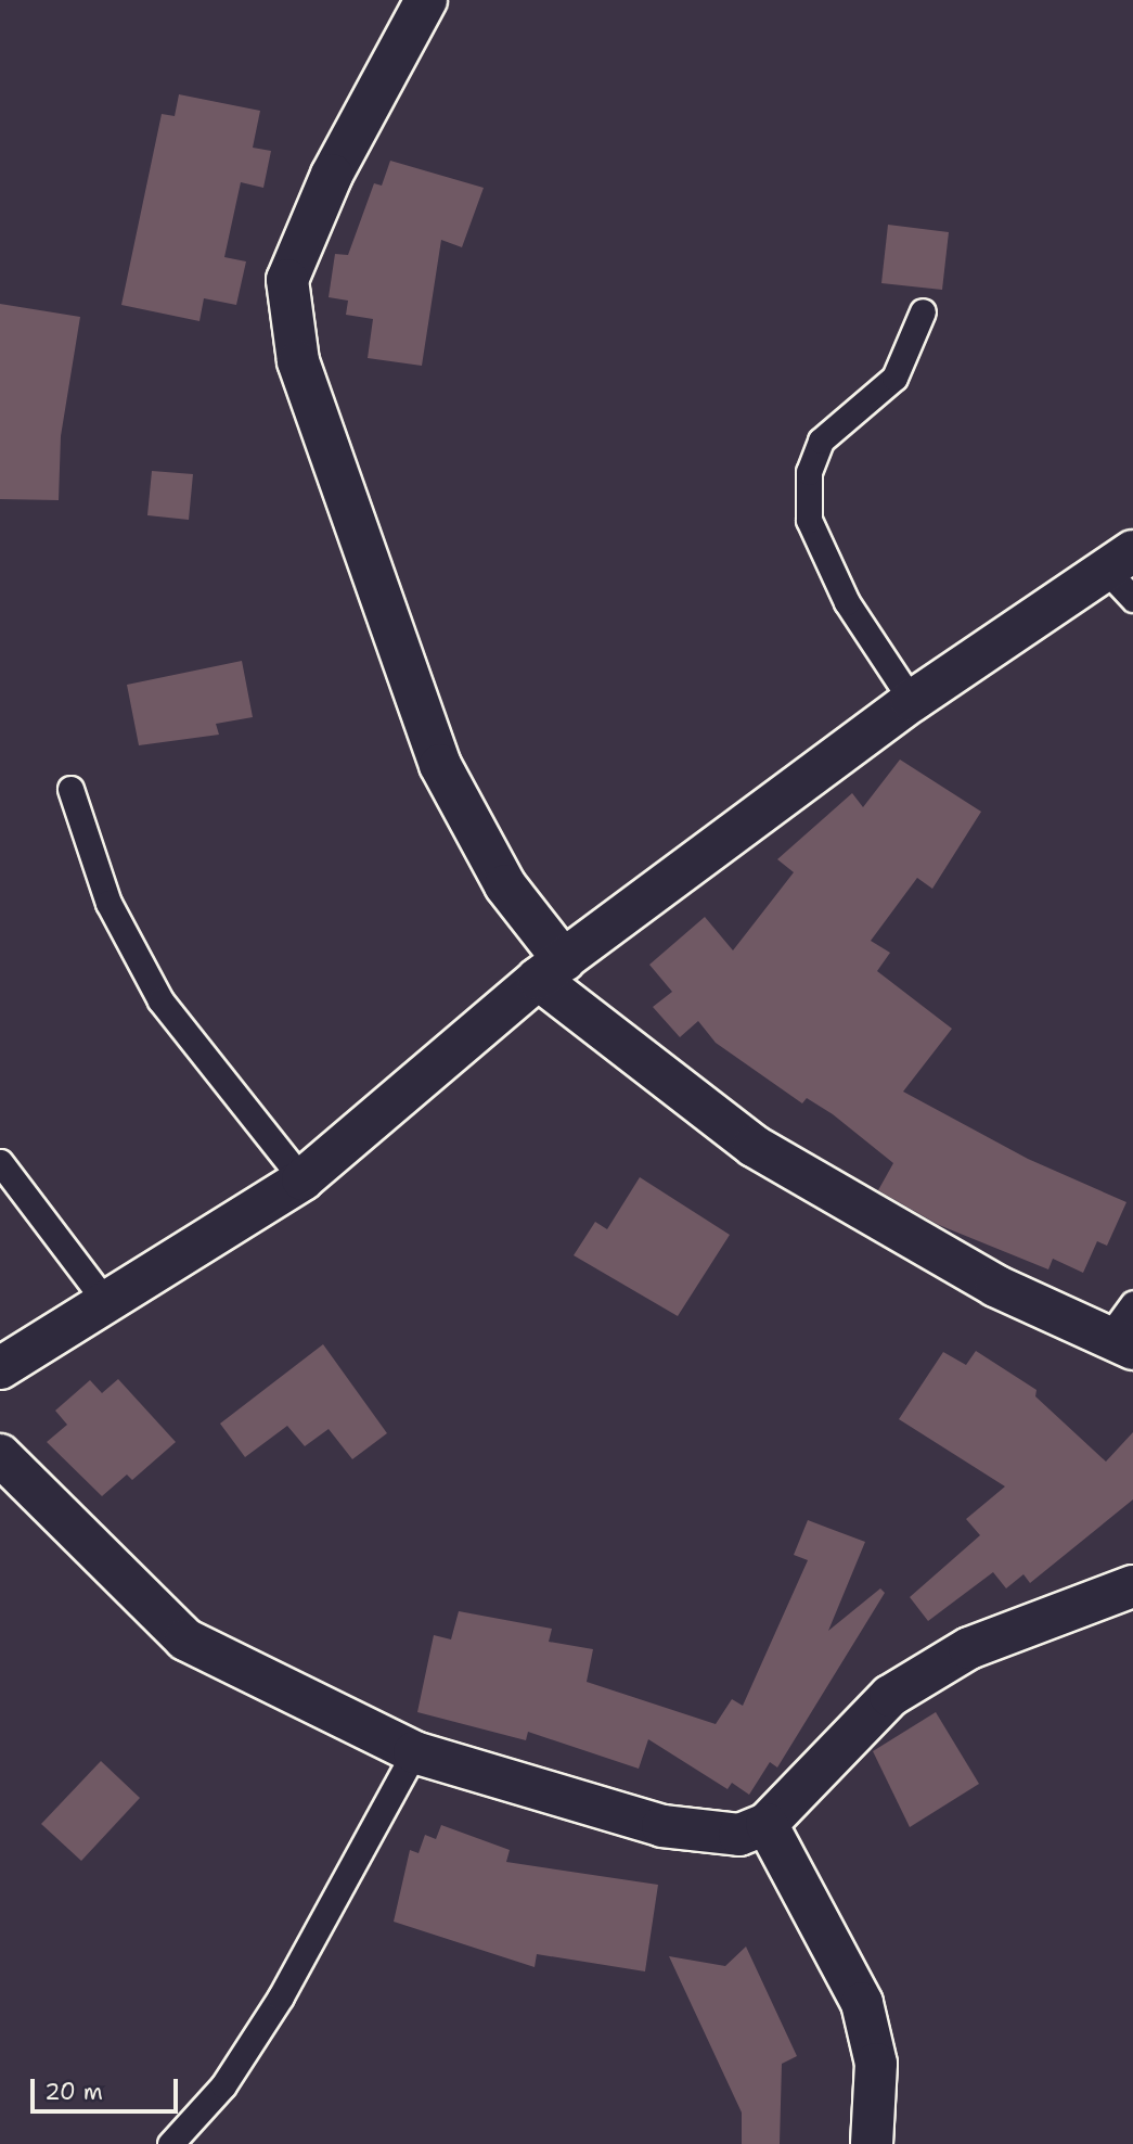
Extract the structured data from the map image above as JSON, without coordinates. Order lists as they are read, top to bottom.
{
  "scale_bar": "20 m"
}
